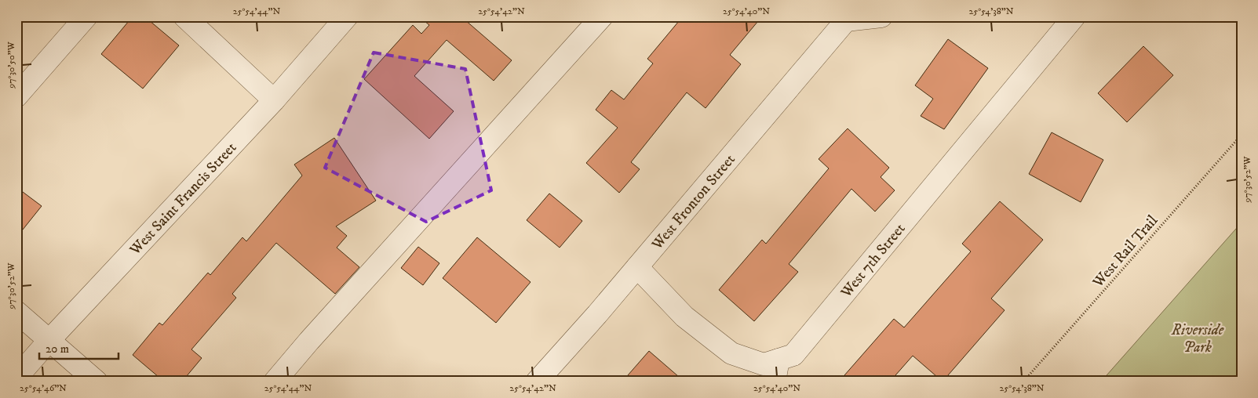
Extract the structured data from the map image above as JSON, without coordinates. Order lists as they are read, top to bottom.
{
  "streets": {
    "street": ["West Saint Francis Street", "West Fronton Street", "West 7th Street"],
    "path": ["West Rail Trail"]
  },
  "crossings": [
    ["West Fronton Street", "West 7th Street"]
  ],
  "parks": ["Riverside Park"],
  "scale_bar": "20 m",
  "coordinates": [
    "25°54'44\"N",
    "25°54'42\"N",
    "25°54'40\"N",
    "25°54'38\"N",
    "97°30'50\"W",
    "97°30'52\"W",
    "25°54'46\"N"
  ]
}
